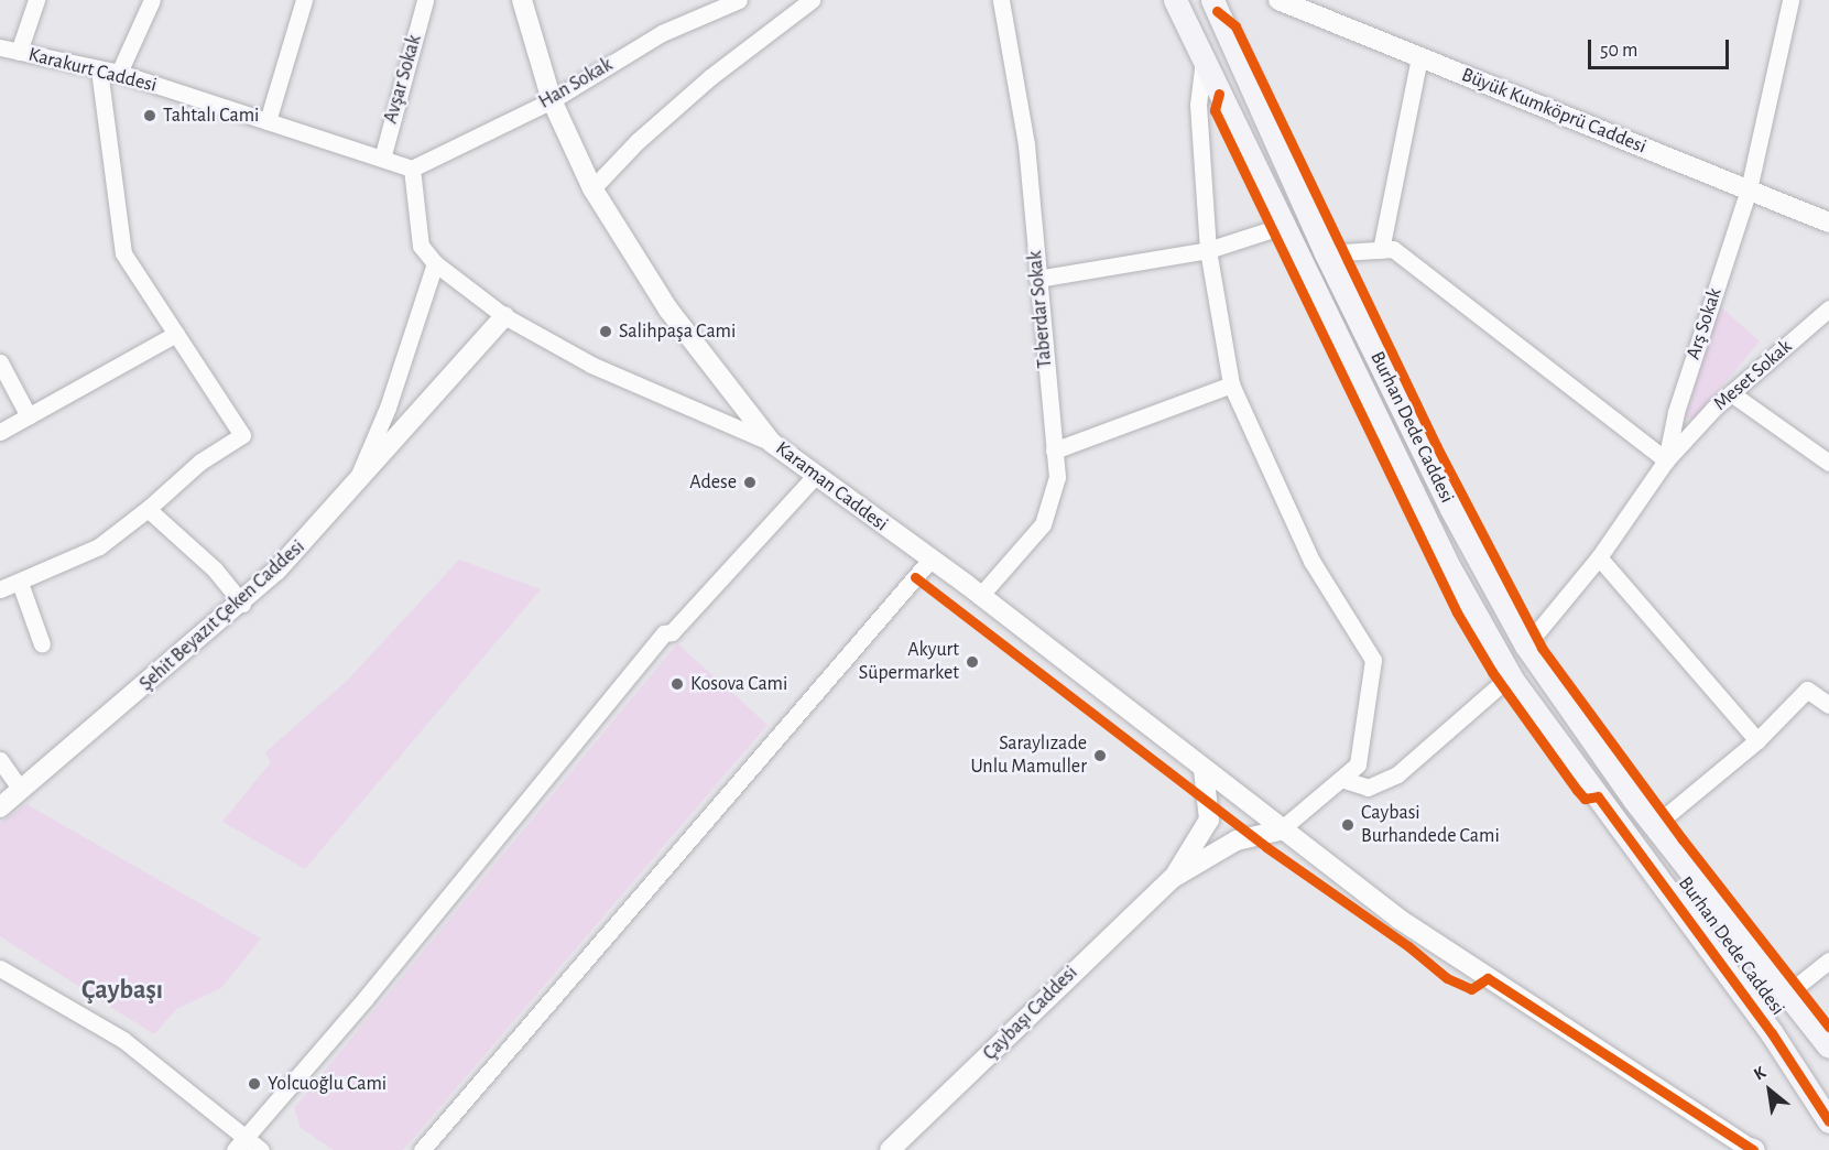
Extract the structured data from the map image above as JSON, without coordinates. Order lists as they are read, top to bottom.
{
  "streets": {
    "main road": ["Burhan Dede Caddesi"],
    "street": [
      "Karakurt Caddesi",
      "Avşar Sokak",
      "Han Sokak",
      "Büyük Kumköprü Caddesi",
      "Taberdar Sokak",
      "Arş Sokak",
      "Meset Sokak",
      "Karaman Caddesi",
      "Şehit Beyazıt Çeken Caddesi",
      "Çaybaşı Caddesi"
    ]
  },
  "crossings": [
    ["Karakurt Caddesi", "Avşar Sokak"],
    ["Karakurt Caddesi", "Han Sokak"],
    ["Han Sokak", "Karaman Caddesi"],
    ["Büyük Kumköprü Caddesi", "Arş Sokak"],
    ["Taberdar Sokak", "Karaman Caddesi"],
    ["Arş Sokak", "Meset Sokak"]
  ],
  "districts": ["Çaybaşı"],
  "places": [
    "Tahtalı Cami",
    "Salihpaşa Cami",
    "Adese",
    "Akyurt Süpermarket",
    "Kosova Cami",
    "Saraylızade Unlu Mamuller",
    "Caybasi Burhandede Cami",
    "Yolcuoğlu Cami"
  ],
  "scale_bar": "50 m",
  "north": "top left"
}
